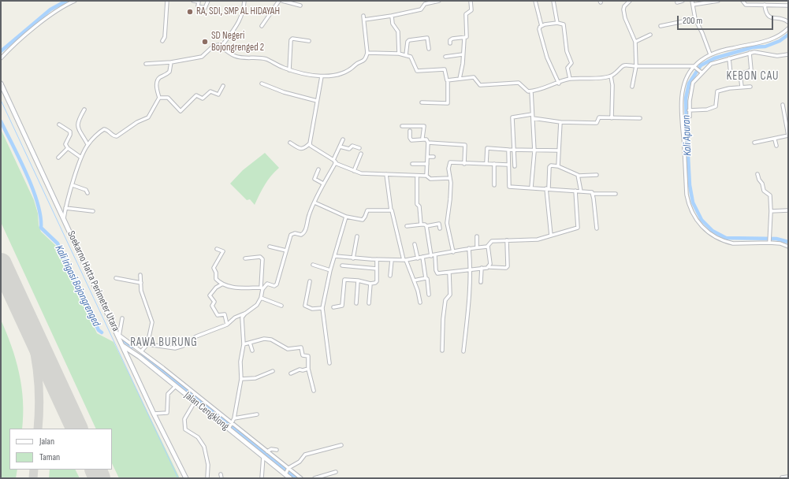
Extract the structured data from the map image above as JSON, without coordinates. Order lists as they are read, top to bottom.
{
  "streets": {
    "main road": ["Soekarno Hatta Perimeter Utara", "Jalan Cengklong"]
  },
  "crossings": [
    ["Soekarno Hatta Perimeter Utara", "Jalan Cengklong"]
  ],
  "districts": ["KEBON CAU", "RAWA BURUNG"],
  "water": ["Kali Apuran", "Kali Irigasi Bojongrenged"],
  "places": ["RA, SDI, SMP AL HIDAYAH", "SD Negeri Bojongrenged 2"],
  "legend": ["Jalan", "Taman"],
  "scale_bar": "200 m"
}
